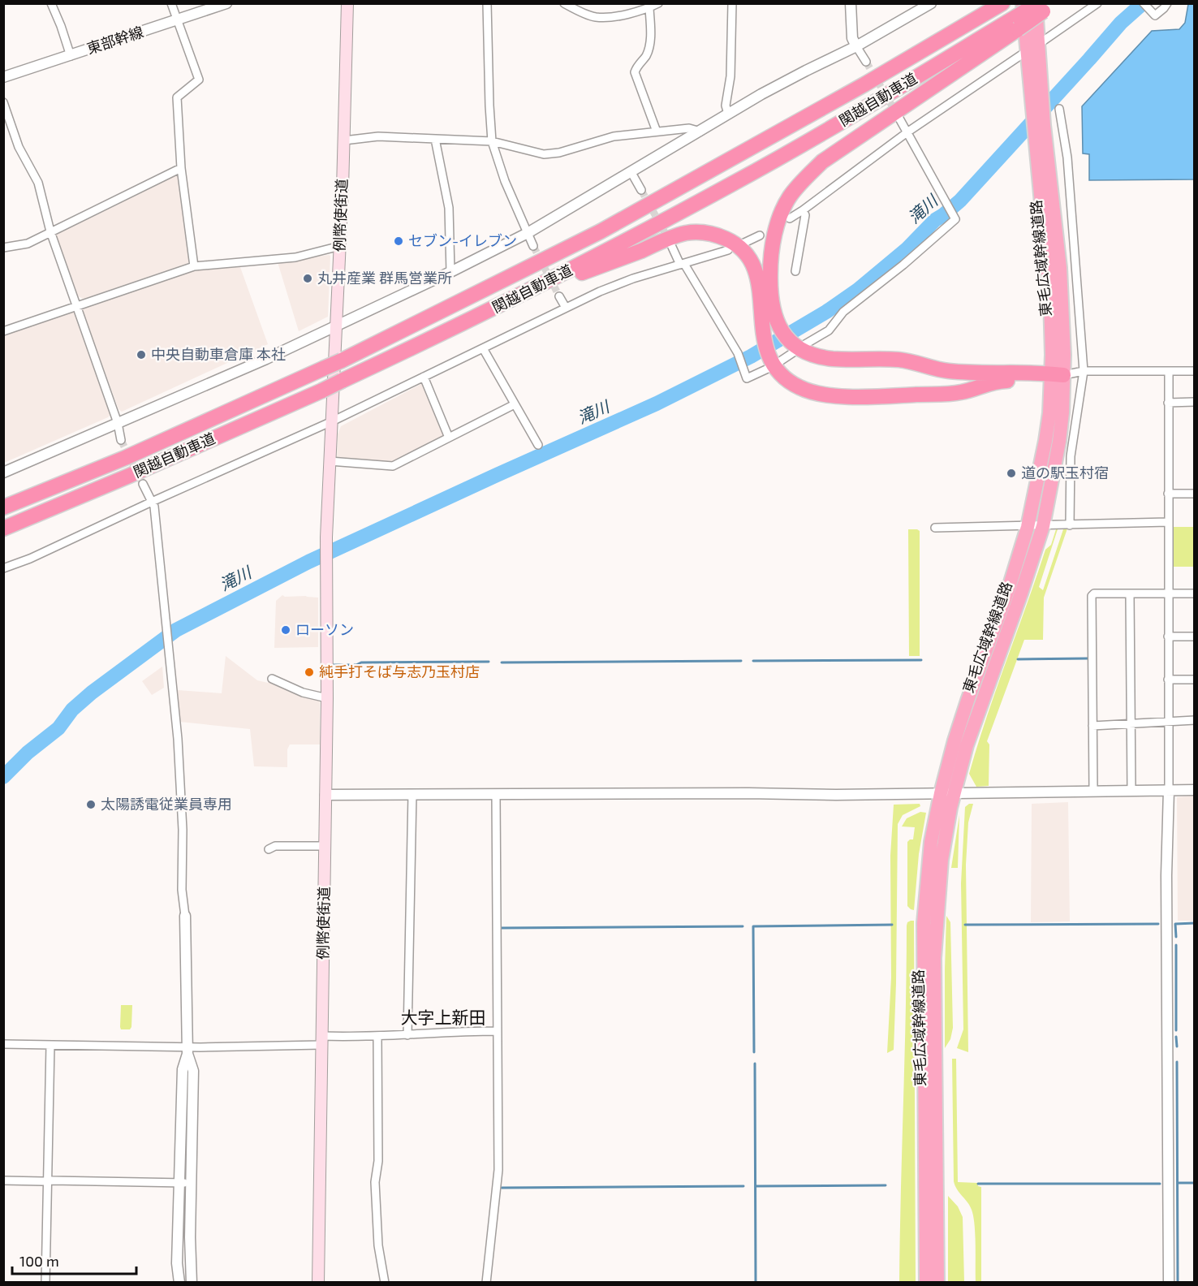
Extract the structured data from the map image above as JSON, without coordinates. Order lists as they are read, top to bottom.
{
  "streets": {
    "highway": ["関越自動車道", "東毛広域幹線道路"],
    "main road": ["例幣使街道"],
    "street": ["東部幹線"]
  },
  "crossings": [
    ["関越自動車道", "東毛広域幹線道路"]
  ],
  "districts": ["大字上新田"],
  "water": ["滝川"],
  "places": [
    "セブン-イレブン",
    "丸井産業 群馬営業所",
    "中央自動車倉庫 本社",
    "道の駅玉村宿",
    "ローソン",
    "純手打そば与志乃玉村店",
    "太陽誘電従業員専用"
  ],
  "scale_bar": "100 m"
}
